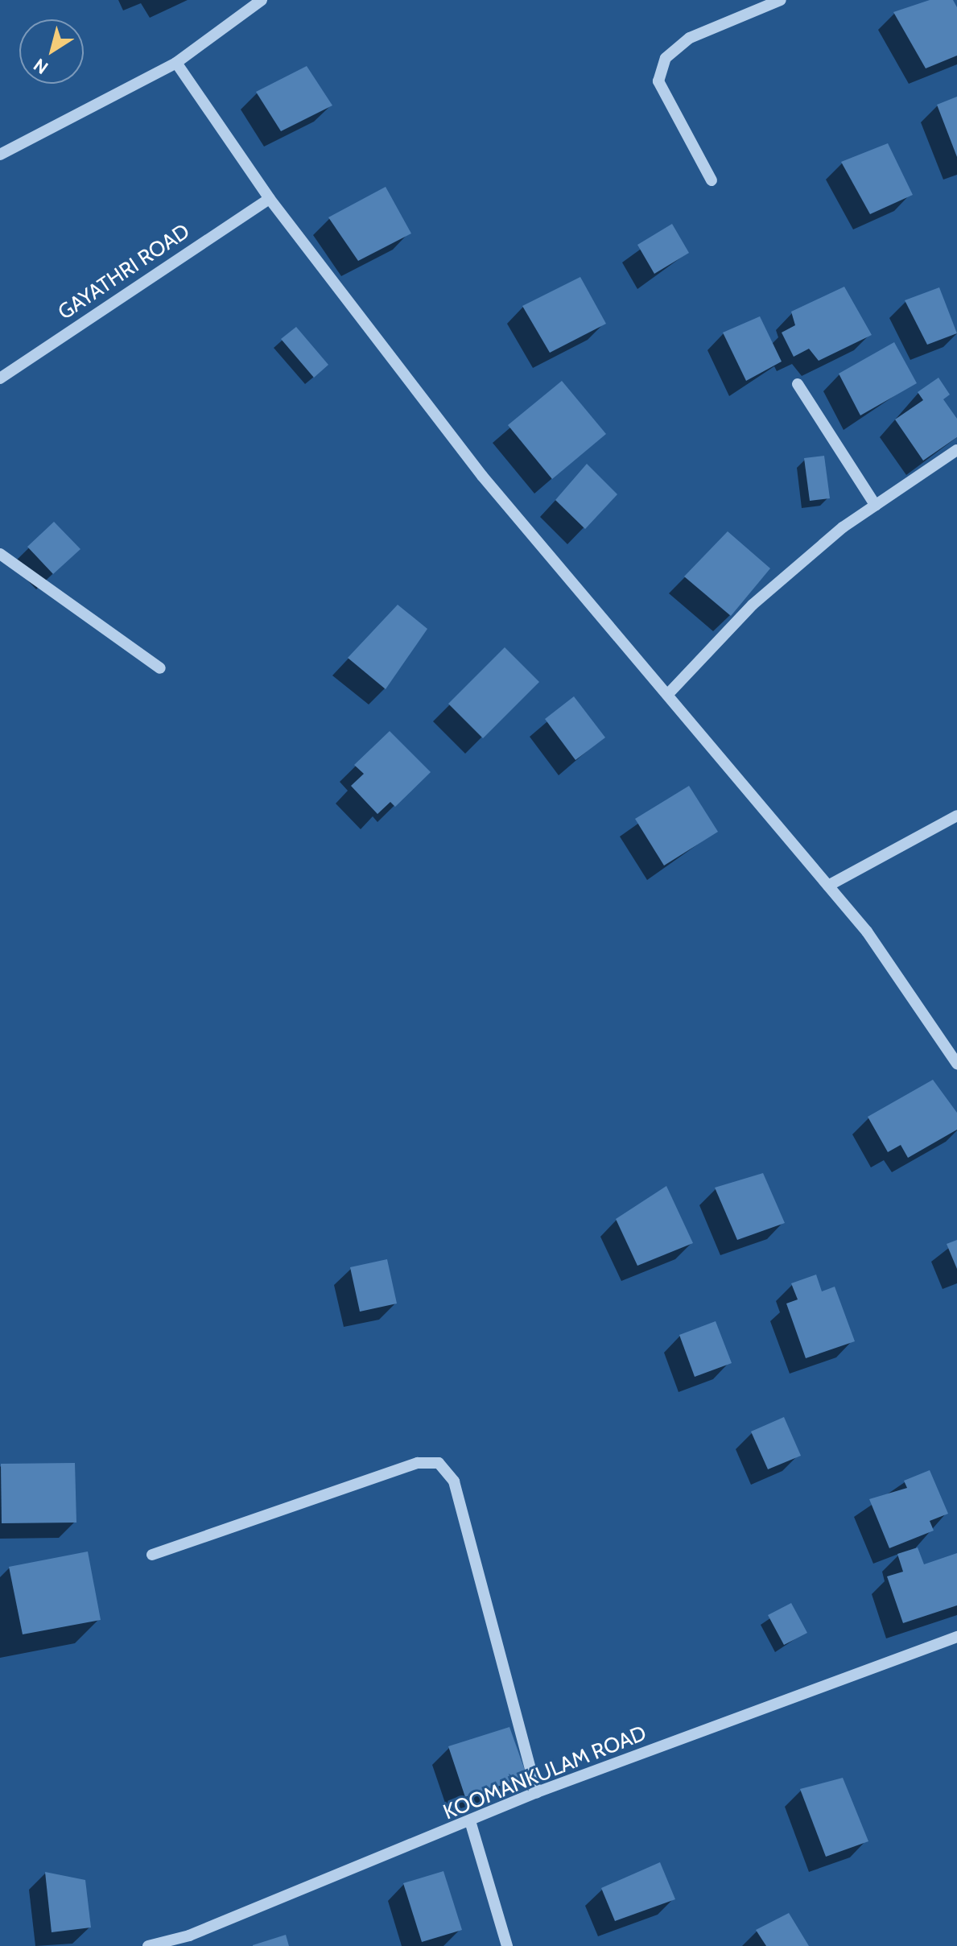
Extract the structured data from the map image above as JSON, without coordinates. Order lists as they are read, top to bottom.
{
  "streets": {
    "street": ["GAYATHRI ROAD", "KOOMANKULAM ROAD"]
  },
  "north": "bottom left"
}
